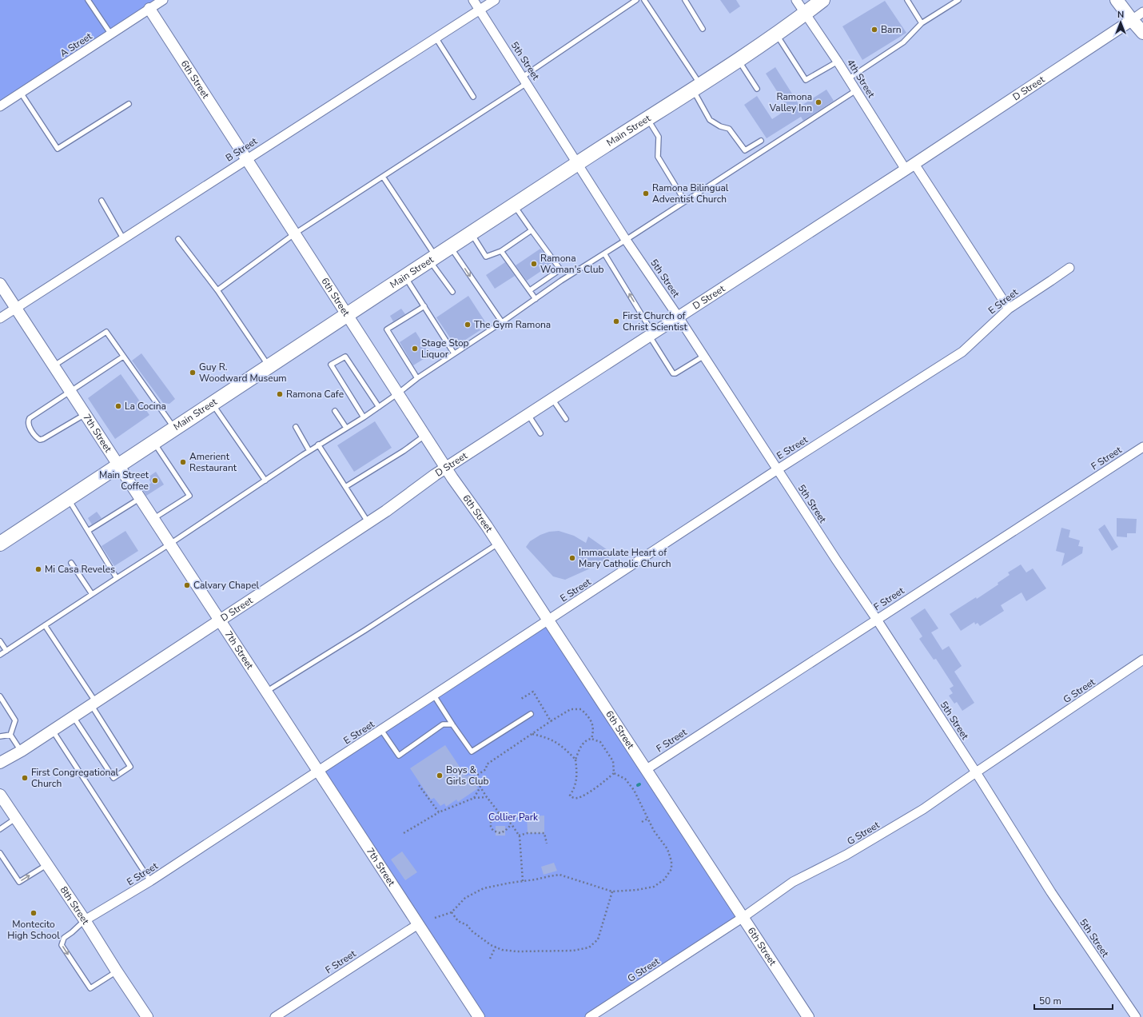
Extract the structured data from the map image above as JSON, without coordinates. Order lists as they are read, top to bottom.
{
  "streets": {
    "main road": ["Main Street"],
    "street": [
      "A Street",
      "5th Street",
      "4th Street",
      "6th Street",
      "D Street",
      "B Street",
      "E Street",
      "7th Street",
      "F Street",
      "G Street",
      "8th Street"
    ]
  },
  "crossings": [
    ["A Street", "6th Street"],
    ["5th Street", "D Street"],
    ["5th Street", "Main Street"],
    ["5th Street", "B Street"],
    ["5th Street", "E Street"],
    ["5th Street", "F Street"],
    ["5th Street", "G Street"],
    ["4th Street", "D Street"],
    ["4th Street", "Main Street"],
    ["4th Street", "E Street"],
    ["6th Street", "D Street"],
    ["6th Street", "Main Street"],
    ["6th Street", "B Street"],
    ["6th Street", "E Street"],
    ["6th Street", "F Street"],
    ["6th Street", "G Street"],
    ["D Street", "7th Street"],
    ["Main Street", "7th Street"],
    ["B Street", "7th Street"],
    ["E Street", "7th Street"],
    ["E Street", "8th Street"],
    ["7th Street", "F Street"]
  ],
  "parks": ["Collier Park"],
  "places": [
    "Barn",
    "Ramona Valley Inn",
    "Ramona Bilingual Adventist Church",
    "Ramona Woman's Club",
    "First Church of Christ Scientist",
    "The Gym Ramona",
    "Stage Stop Liquor",
    "Guy R. Woodward Museum",
    "Ramona Cafe",
    "La Cocina",
    "Amerient Restaurant",
    "Main Street Coffee",
    "Immaculate Heart of Mary Catholic Church",
    "Mi Casa Reveles",
    "Calvary Chapel",
    "Boys & Girls Club",
    "First Congregational Church",
    "Montecito High School"
  ],
  "scale_bar": "50 m",
  "north": "top"
}
